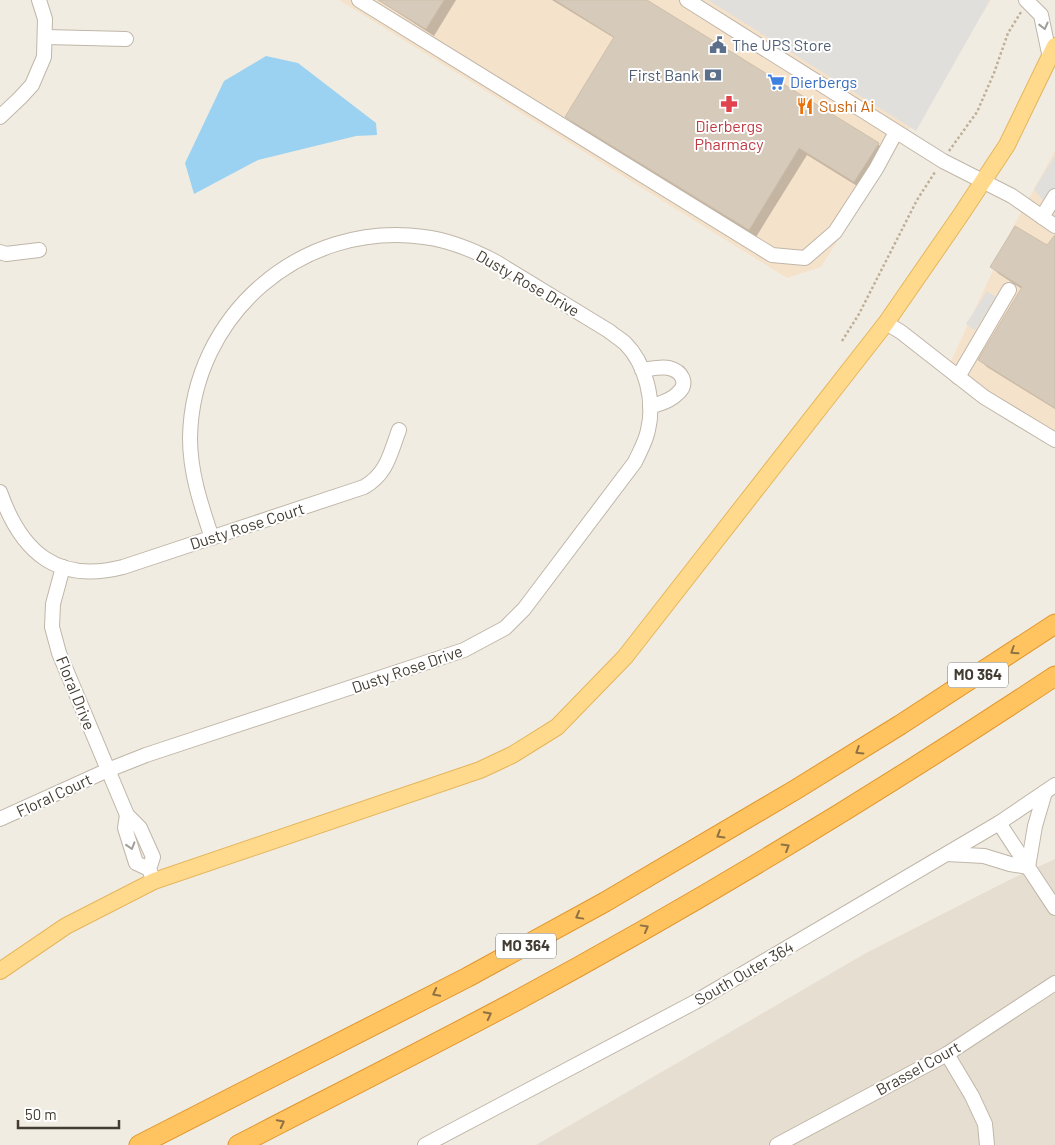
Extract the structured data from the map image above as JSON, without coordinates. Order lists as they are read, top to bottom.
{
  "streets": {
    "highway": ["MO 364"],
    "street": [
      "Dusty Rose Drive",
      "Dusty Rose Court",
      "Floral Drive",
      "Floral Court",
      "South Outer 364",
      "Brassel Court"
    ]
  },
  "crossings": [
    ["Dusty Rose Drive", "Dusty Rose Court"],
    ["Dusty Rose Drive", "Floral Drive"],
    ["Dusty Rose Drive", "Floral Court"],
    ["Dusty Rose Court", "Floral Drive"],
    ["Floral Drive", "Floral Court"]
  ],
  "places": {
    "public building": ["The UPS Store"],
    "bank": ["First Bank"],
    "supermarket": ["Dierbergs"],
    "pharmacy": ["Dierbergs Pharmacy"],
    "restaurant": ["Sushi Ai"]
  },
  "scale_bar": "50 m"
}
